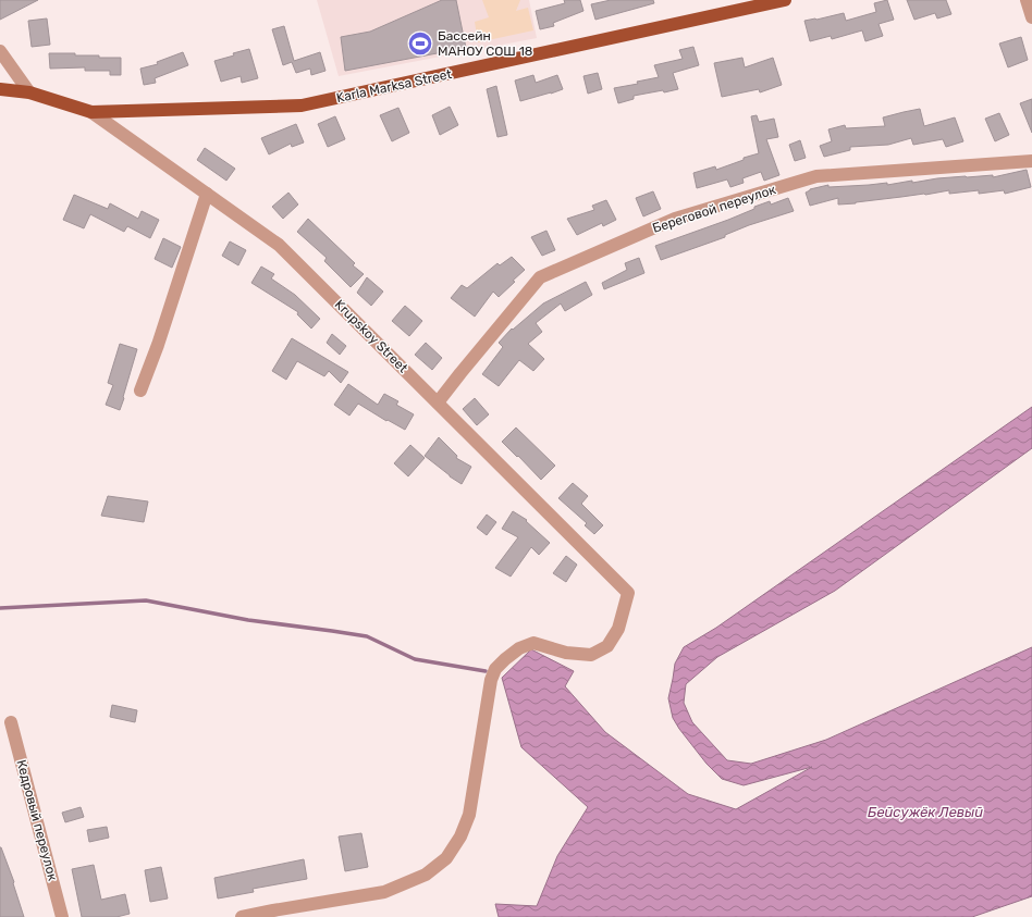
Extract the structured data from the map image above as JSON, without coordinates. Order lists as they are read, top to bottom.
{
  "streets": {
    "main road": ["Karla Marksa Street"],
    "street": ["Береговой переулок", "Krupskoy Street", "Кедровый переулок"]
  },
  "crossings": [
    ["Karla Marksa Street", "Krupskoy Street"],
    ["Береговой переулок", "Krupskoy Street"]
  ],
  "water": ["Бейсужёк Левый"],
  "places": {
    "sports": ["Бассейн МАНОУ СОШ 18"]
  }
}
